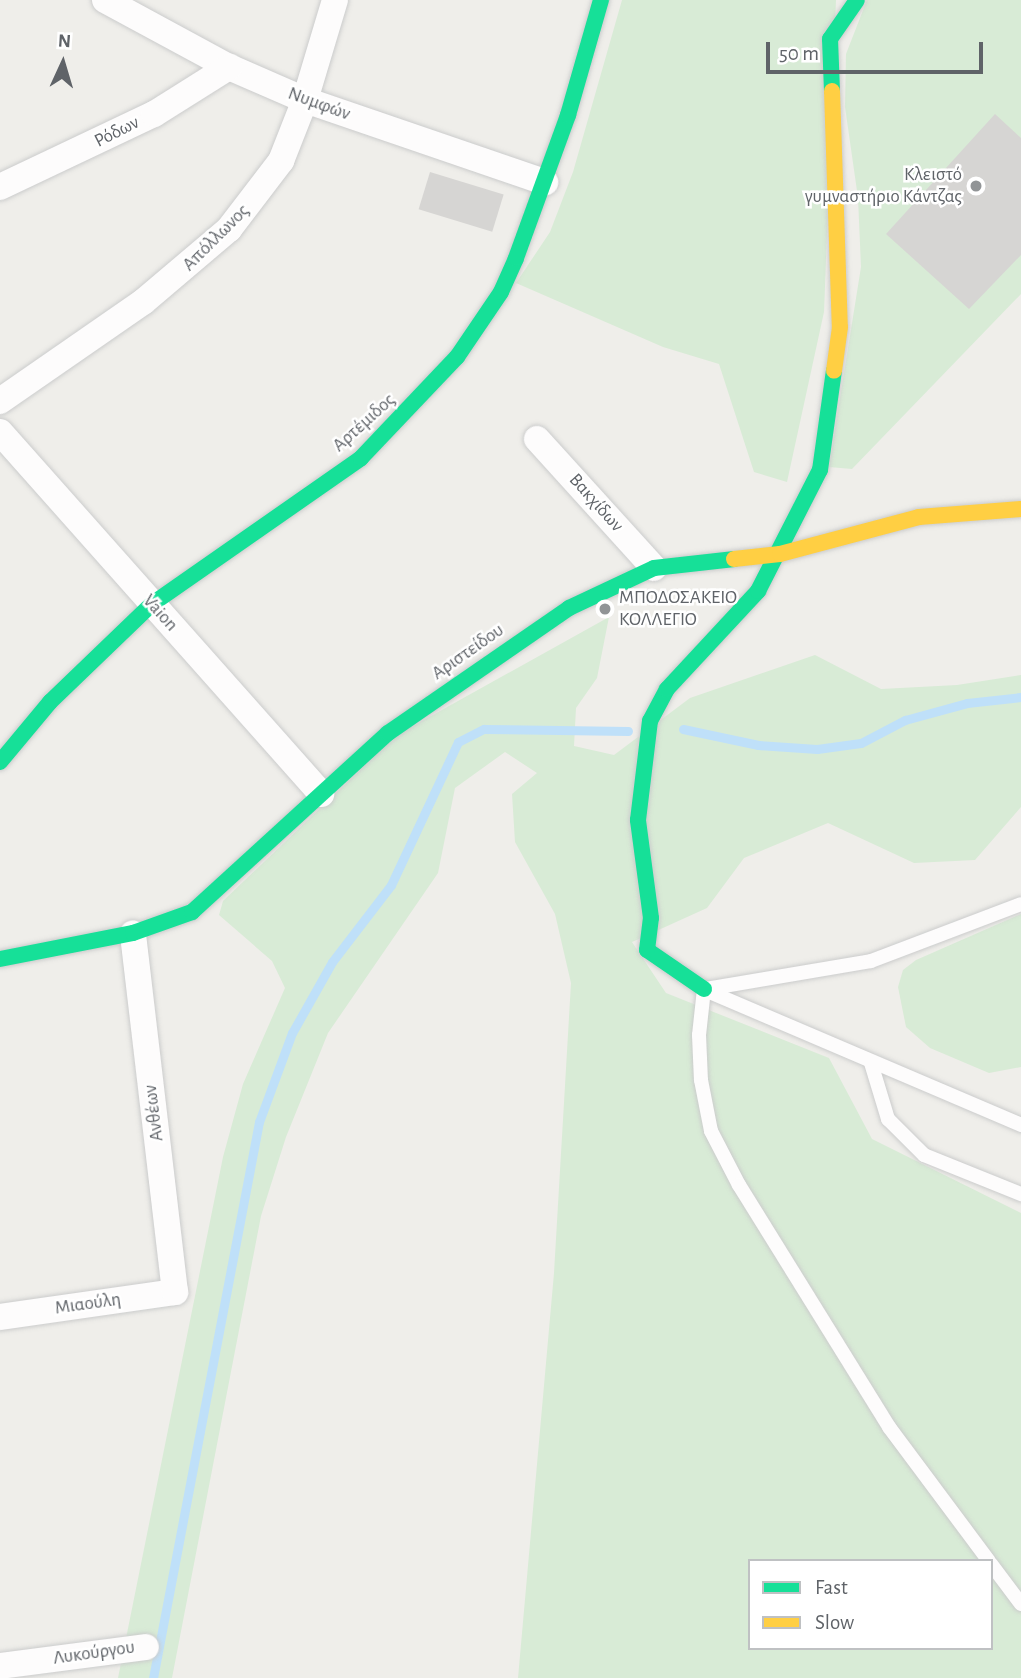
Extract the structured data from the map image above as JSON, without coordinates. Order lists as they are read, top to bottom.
{
  "streets": {
    "street": [
      "Νυμφών",
      "Ρόδων",
      "Απόλλωνος",
      "Αρτέμιδος",
      "Βακχίδων",
      "Vaion",
      "Αριστείδου",
      "Ανθέων",
      "Μιαούλη",
      "Λυκούργου"
    ]
  },
  "crossings": [
    ["Νυμφών", "Ρόδων"],
    ["Νυμφών", "Απόλλωνος"],
    ["Νυμφών", "Αρτέμιδος"],
    ["Αρτέμιδος", "Vaion"],
    ["Βακχίδων", "Αριστείδου"],
    ["Vaion", "Αριστείδου"],
    ["Αριστείδου", "Ανθέων"],
    ["Ανθέων", "Μιαούλη"]
  ],
  "places": ["Κλειστό γυμναστήριο Κάντζας", "ΜΠΟΔΟΣΑΚΕΙΟ ΚΟΛΛΕΓΙΟ"],
  "legend": ["Fast", "Slow"],
  "scale_bar": "50 m",
  "north": "top"
}
